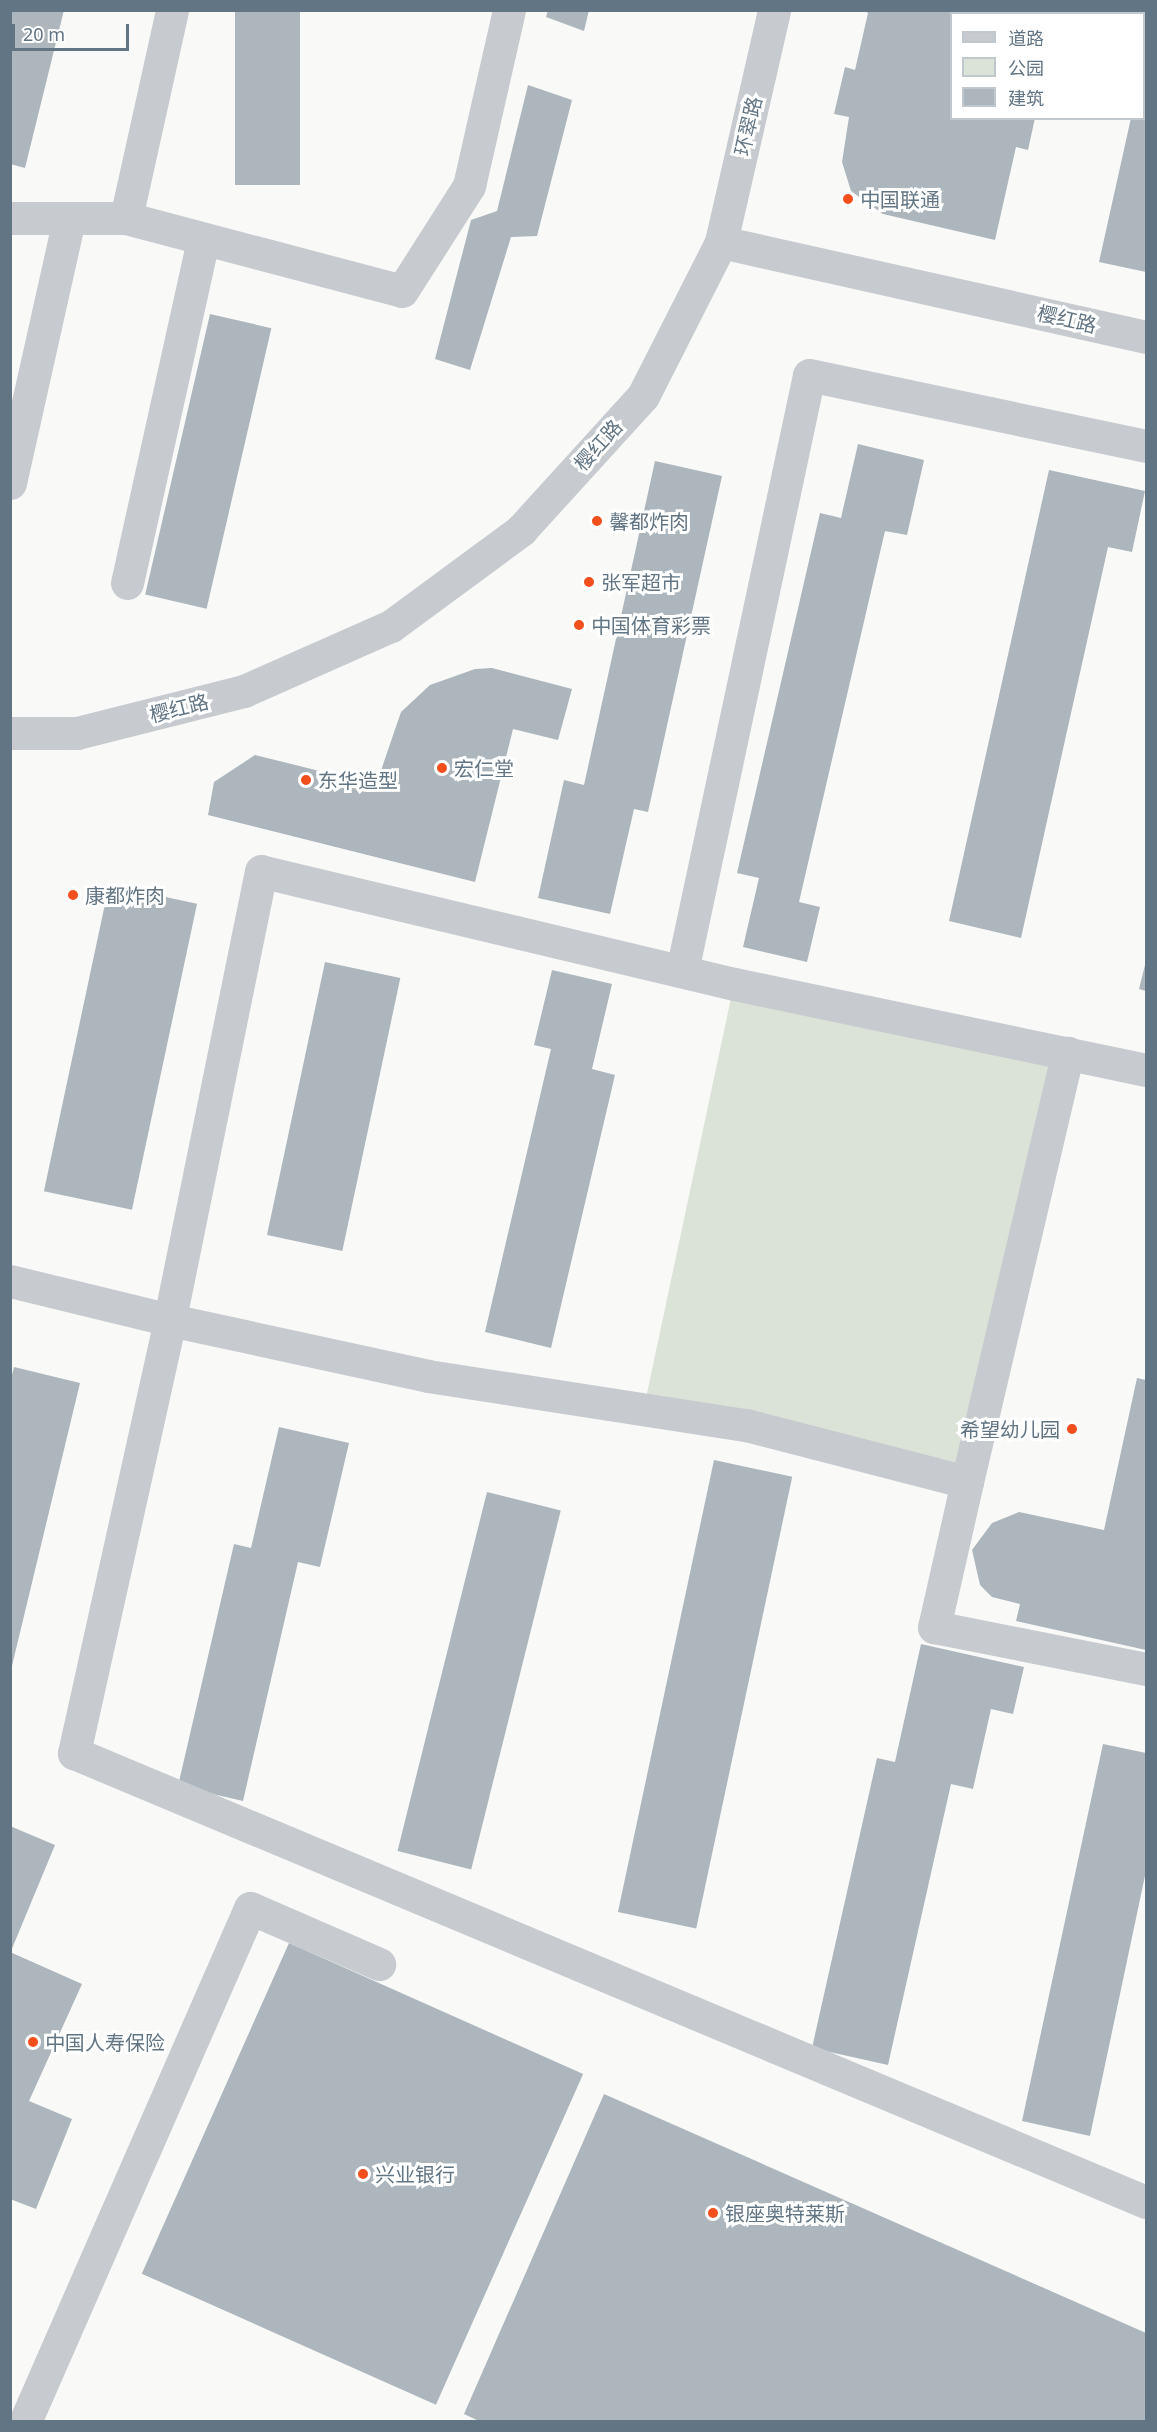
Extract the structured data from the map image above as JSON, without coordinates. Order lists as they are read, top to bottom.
{
  "streets": {
    "street": ["环翠路", "樱红路"]
  },
  "crossings": [
    ["环翠路", "樱红路"]
  ],
  "places": [
    "中国联通",
    "馨都炸肉",
    "张军超市",
    "中国体育彩票",
    "宏仁堂",
    "东华造型",
    "康都炸肉",
    "希望幼儿园",
    "中国人寿保险",
    "兴业银行",
    "银座奥特莱斯"
  ],
  "legend": ["道路", "公园", "建筑"],
  "scale_bar": "20 m"
}
